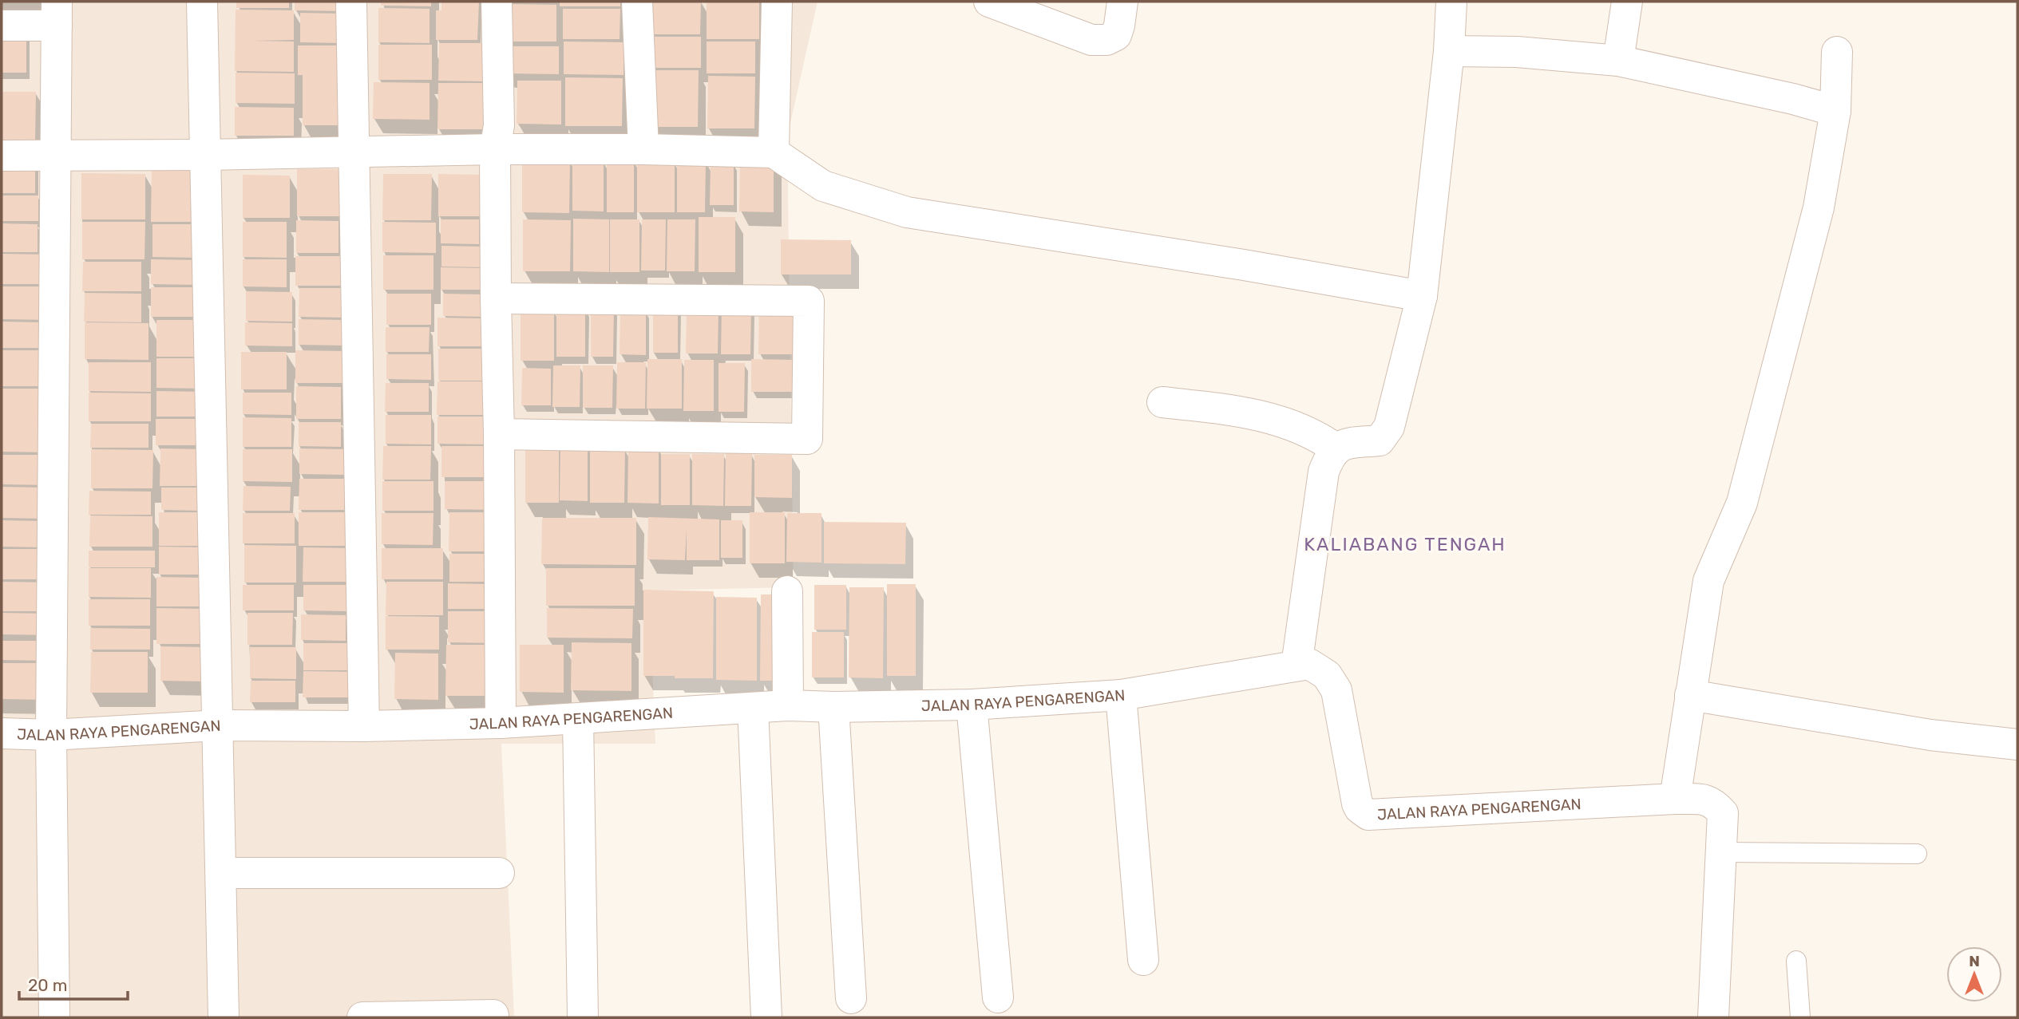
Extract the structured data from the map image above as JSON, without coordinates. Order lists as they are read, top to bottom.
{
  "streets": {
    "street": ["JALAN RAYA PENGARENGAN"]
  },
  "districts": ["KALIABANG TENGAH"],
  "scale_bar": "20 m",
  "north": "top"
}
